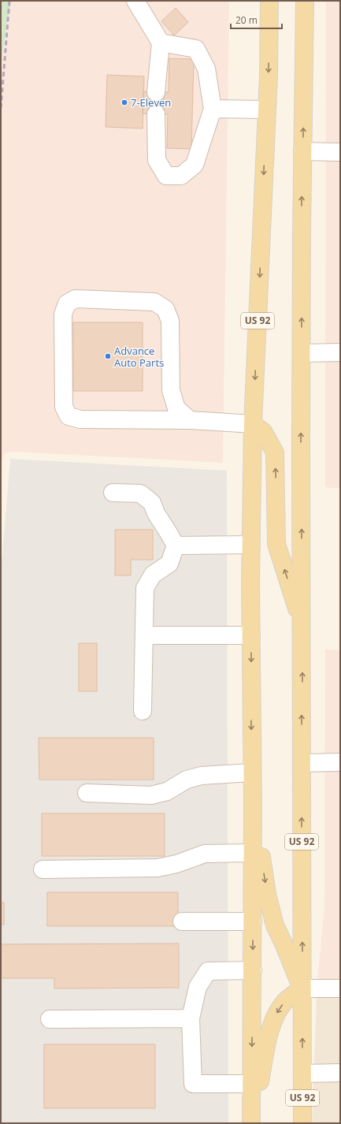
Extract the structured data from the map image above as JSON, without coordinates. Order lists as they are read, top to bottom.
{
  "streets": {
    "main road": ["US 92"]
  },
  "places": ["7-Eleven", "Advance Auto Parts"],
  "scale_bar": "20 m"
}
